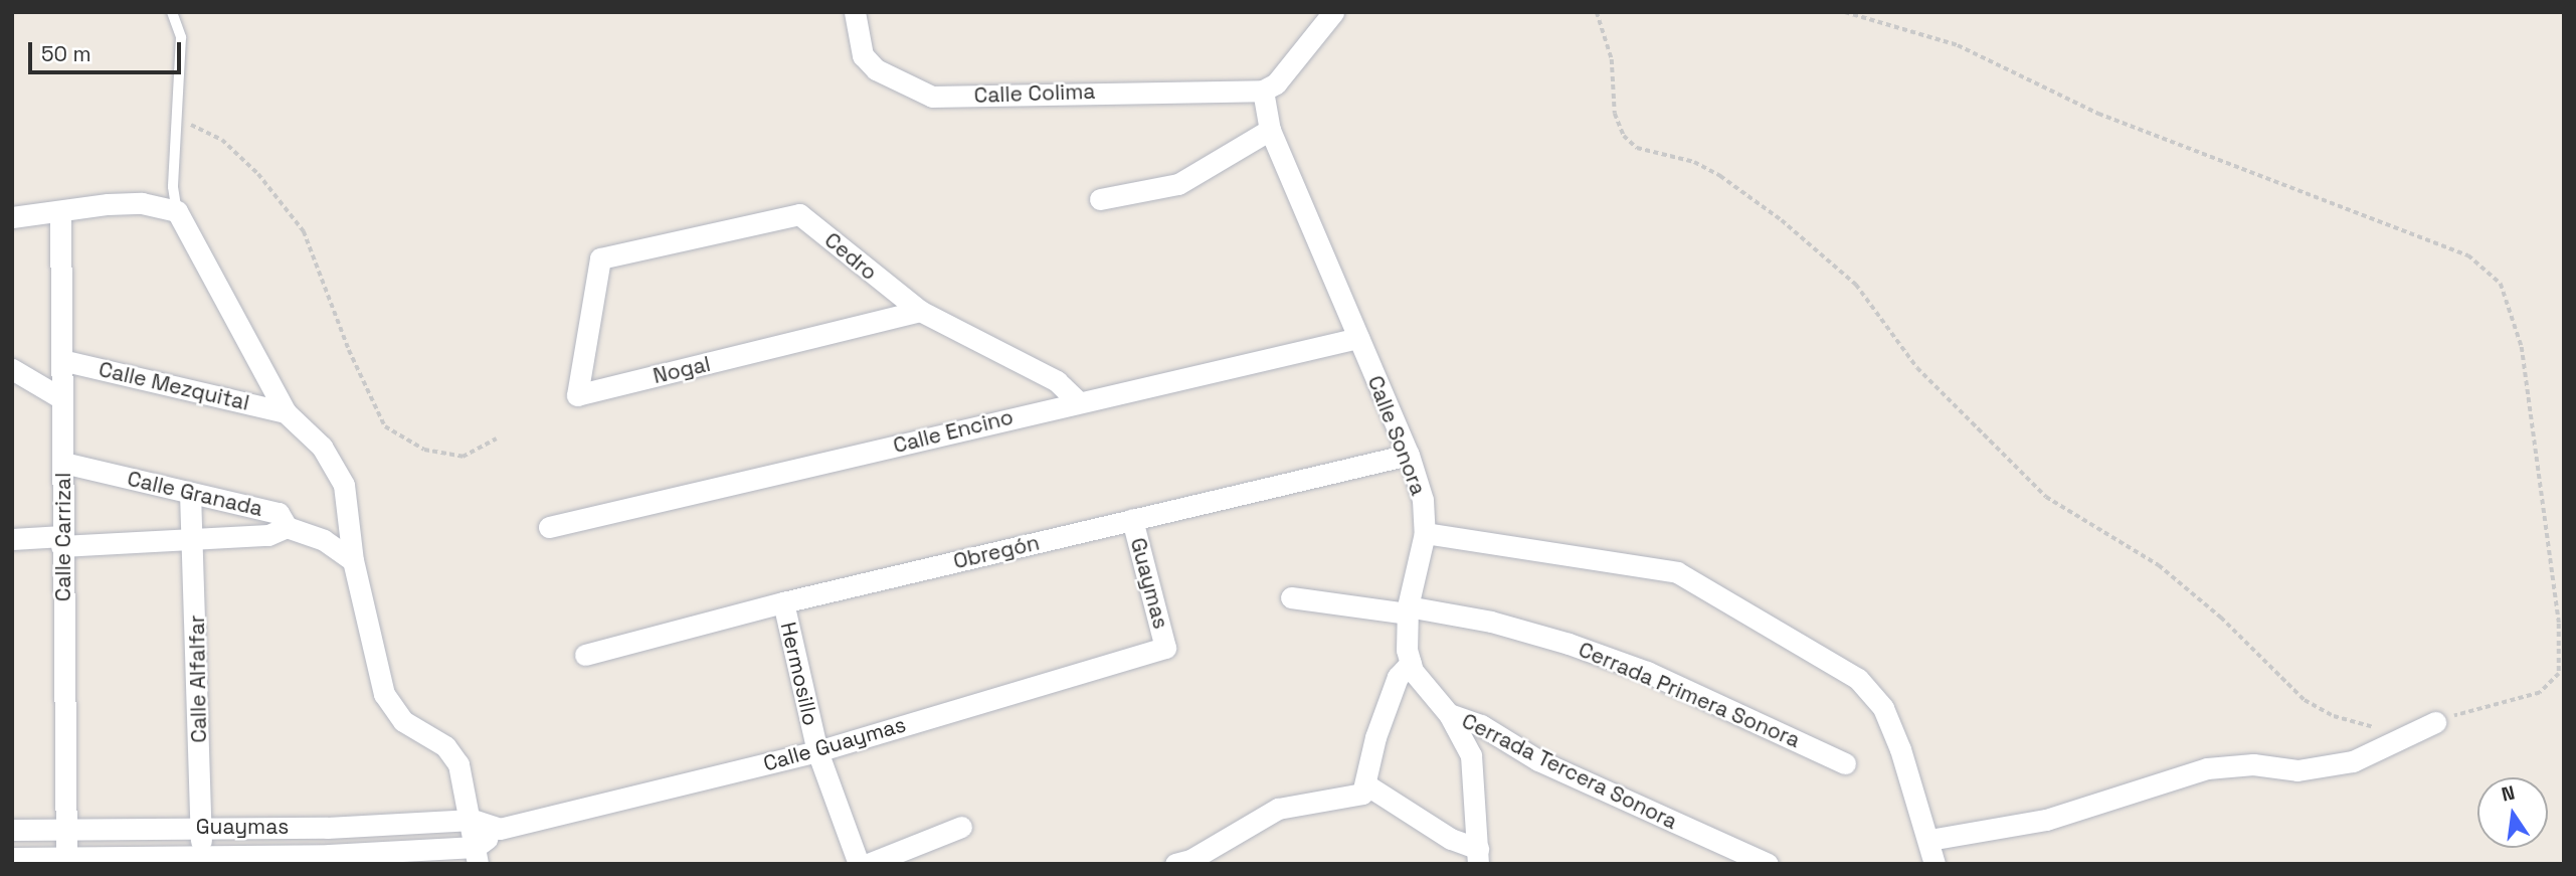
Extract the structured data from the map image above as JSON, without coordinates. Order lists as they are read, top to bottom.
{
  "streets": {
    "street": [
      "Calle Colima",
      "Cedro",
      "Nogal",
      "Calle Mezquital",
      "Calle Encino",
      "Calle Sonora",
      "Calle Granada",
      "Calle Carrizal",
      "Obregón",
      "Guaymas",
      "Hermosillo",
      "Calle Alfalfar",
      "Cerrada Primera Sonora",
      "Calle Guaymas",
      "Cerrada Tercera Sonora"
    ]
  },
  "crossings": [
    ["Calle Colima", "Calle Sonora"],
    ["Cedro", "Nogal"],
    ["Cedro", "Calle Encino"],
    ["Calle Mezquital", "Calle Carrizal"],
    ["Calle Encino", "Calle Sonora"],
    ["Calle Sonora", "Obregón"],
    ["Calle Sonora", "Cerrada Primera Sonora"],
    ["Calle Granada", "Calle Carrizal"],
    ["Calle Granada", "Calle Alfalfar"],
    ["Calle Carrizal", "Guaymas"],
    ["Obregón", "Guaymas"],
    ["Obregón", "Hermosillo"],
    ["Guaymas", "Calle Alfalfar"],
    ["Guaymas", "Calle Guaymas"],
    ["Hermosillo", "Calle Guaymas"]
  ],
  "scale_bar": "50 m",
  "north": "top"
}
